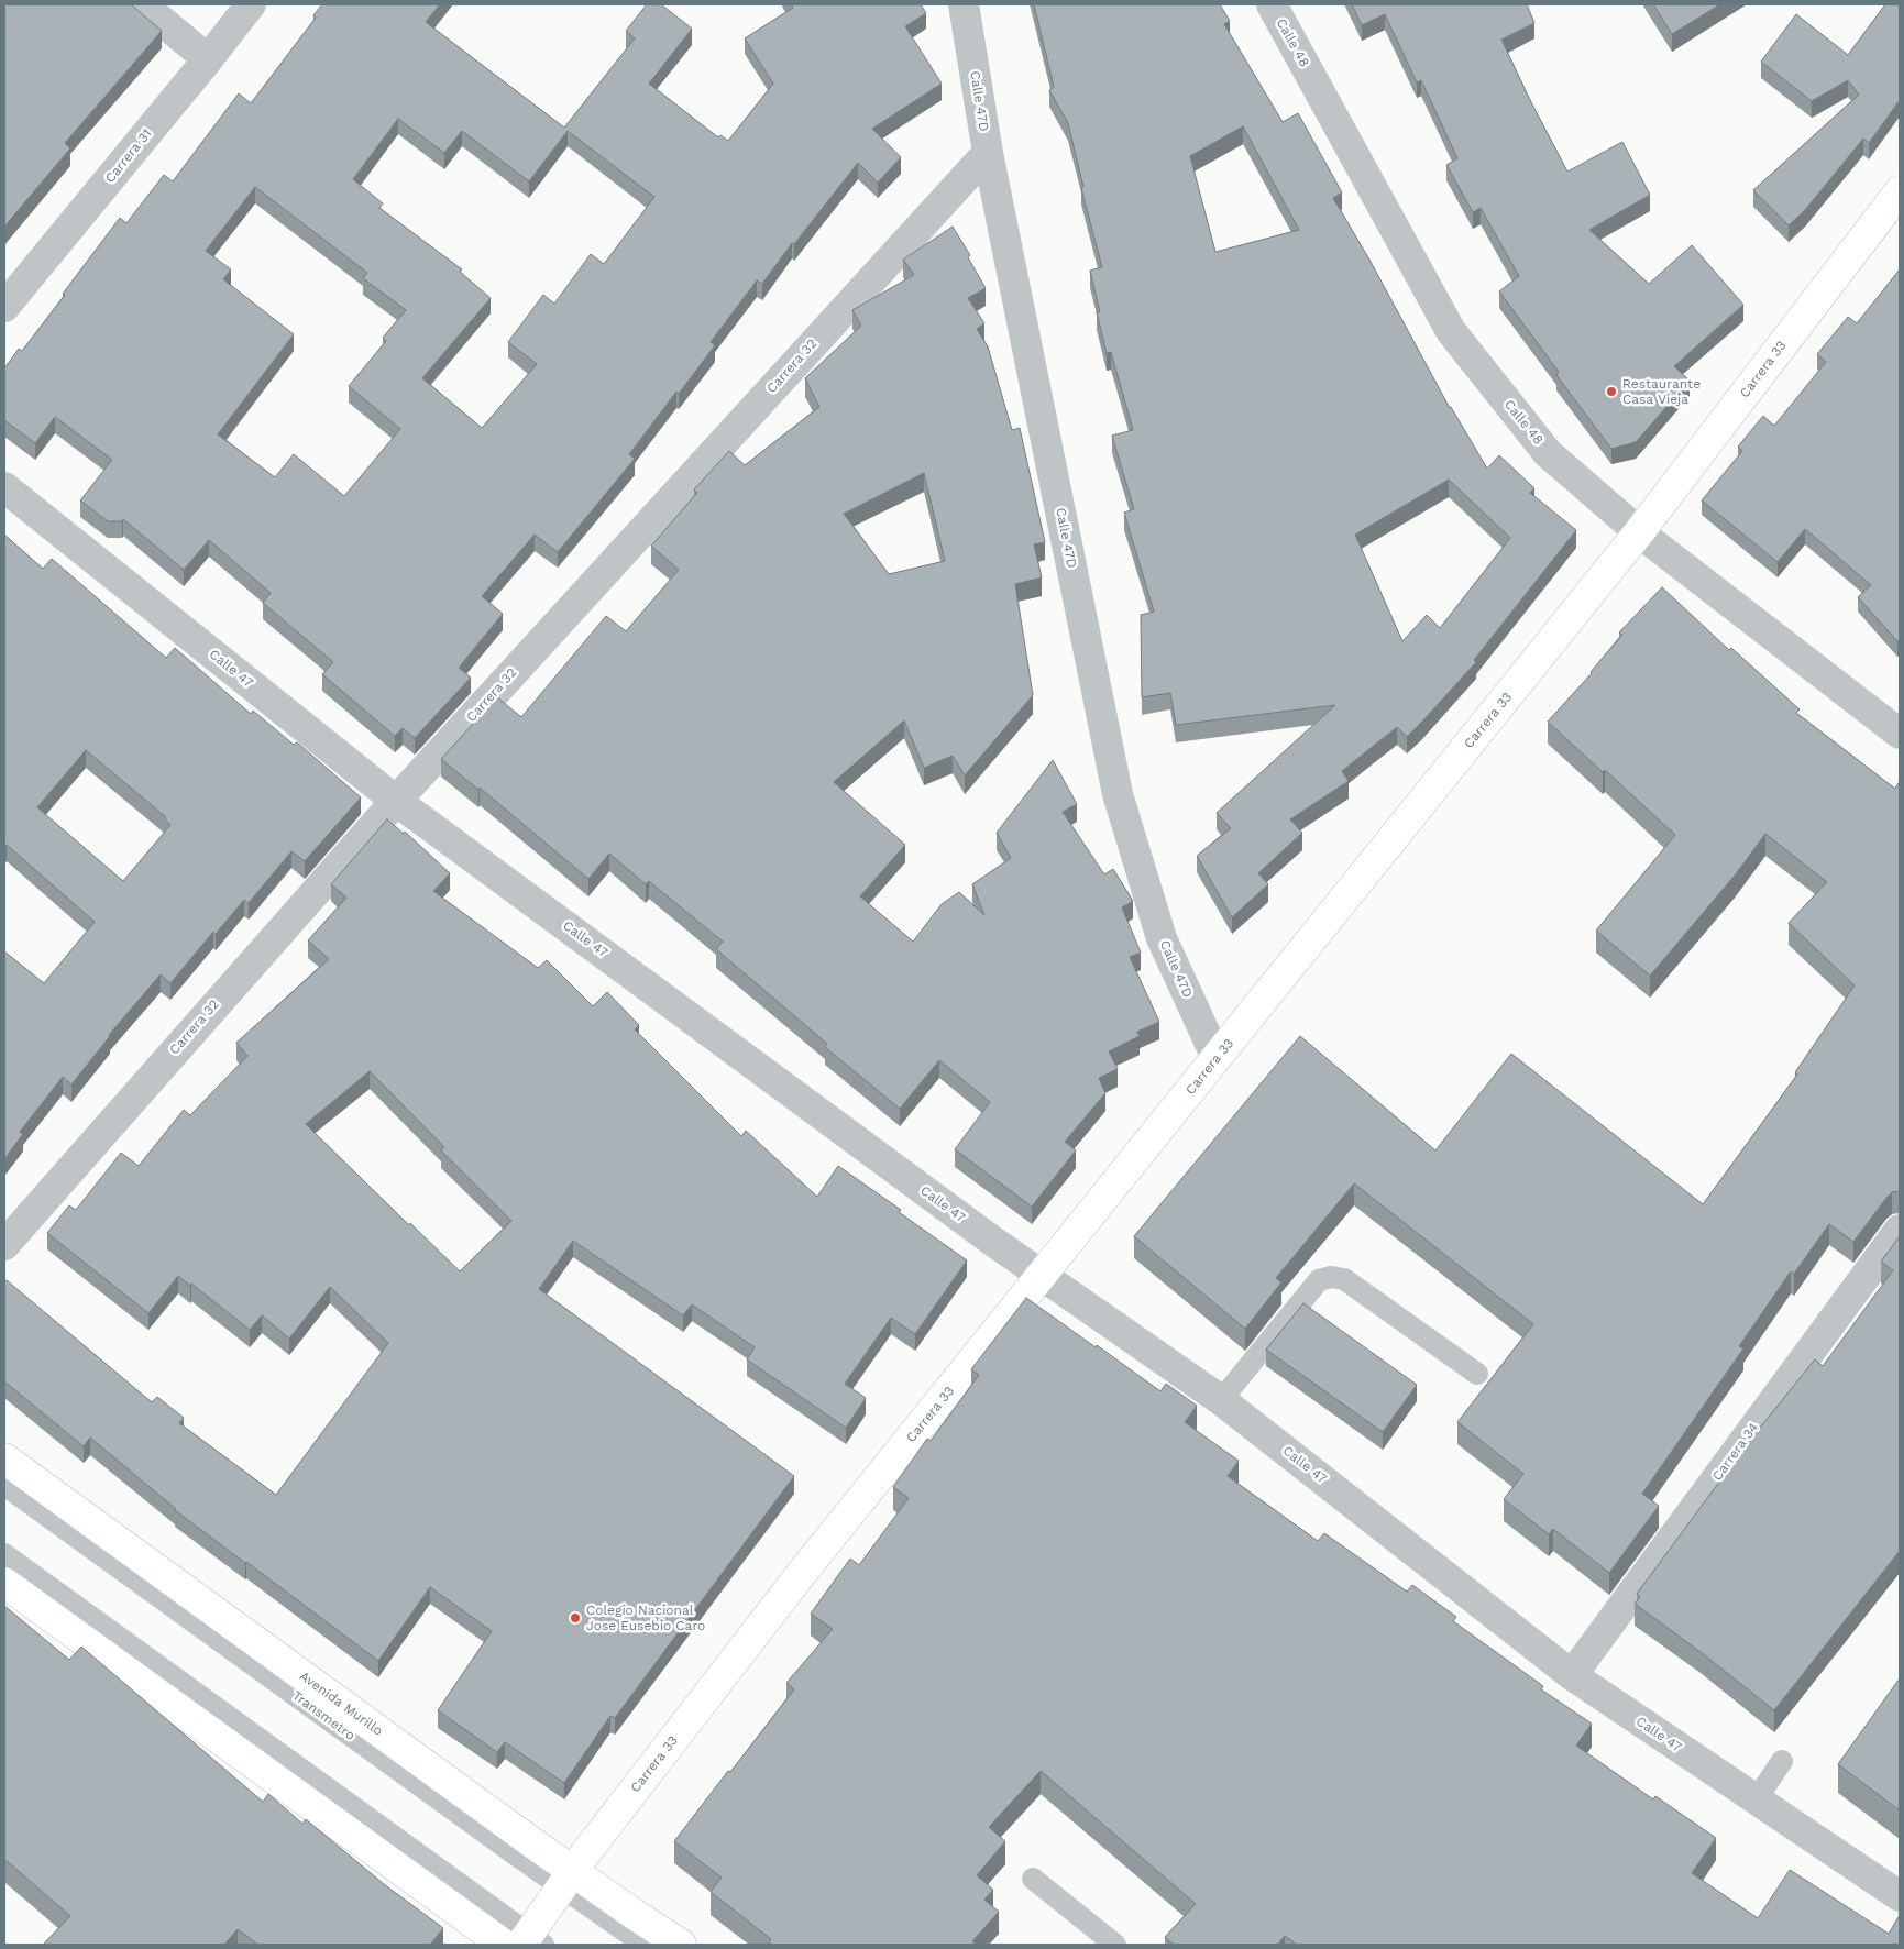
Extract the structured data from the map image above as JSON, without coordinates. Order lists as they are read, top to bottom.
{
  "streets": {
    "street": [
      "Calle 48",
      "Calle 47D",
      "Carrera 31",
      "Carrera 32",
      "Carrera 33",
      "Calle 47",
      "Carrera 34",
      "Avenida Murillo"
    ],
    "lane": ["Transmetro"]
  },
  "crossings": [
    ["Calle 48", "Carrera 33"],
    ["Calle 47D", "Carrera 32"],
    ["Calle 47D", "Carrera 33"],
    ["Carrera 32", "Calle 47"],
    ["Carrera 33", "Calle 47"],
    ["Carrera 33", "Avenida Murillo"],
    ["Carrera 33", "Transmetro"],
    ["Calle 47", "Carrera 34"],
    ["Avenida Murillo", "Transmetro"]
  ],
  "places": ["Restaurante Casa Vieja", "Colegio Nacional Jose Eusebio Caro"]
}
